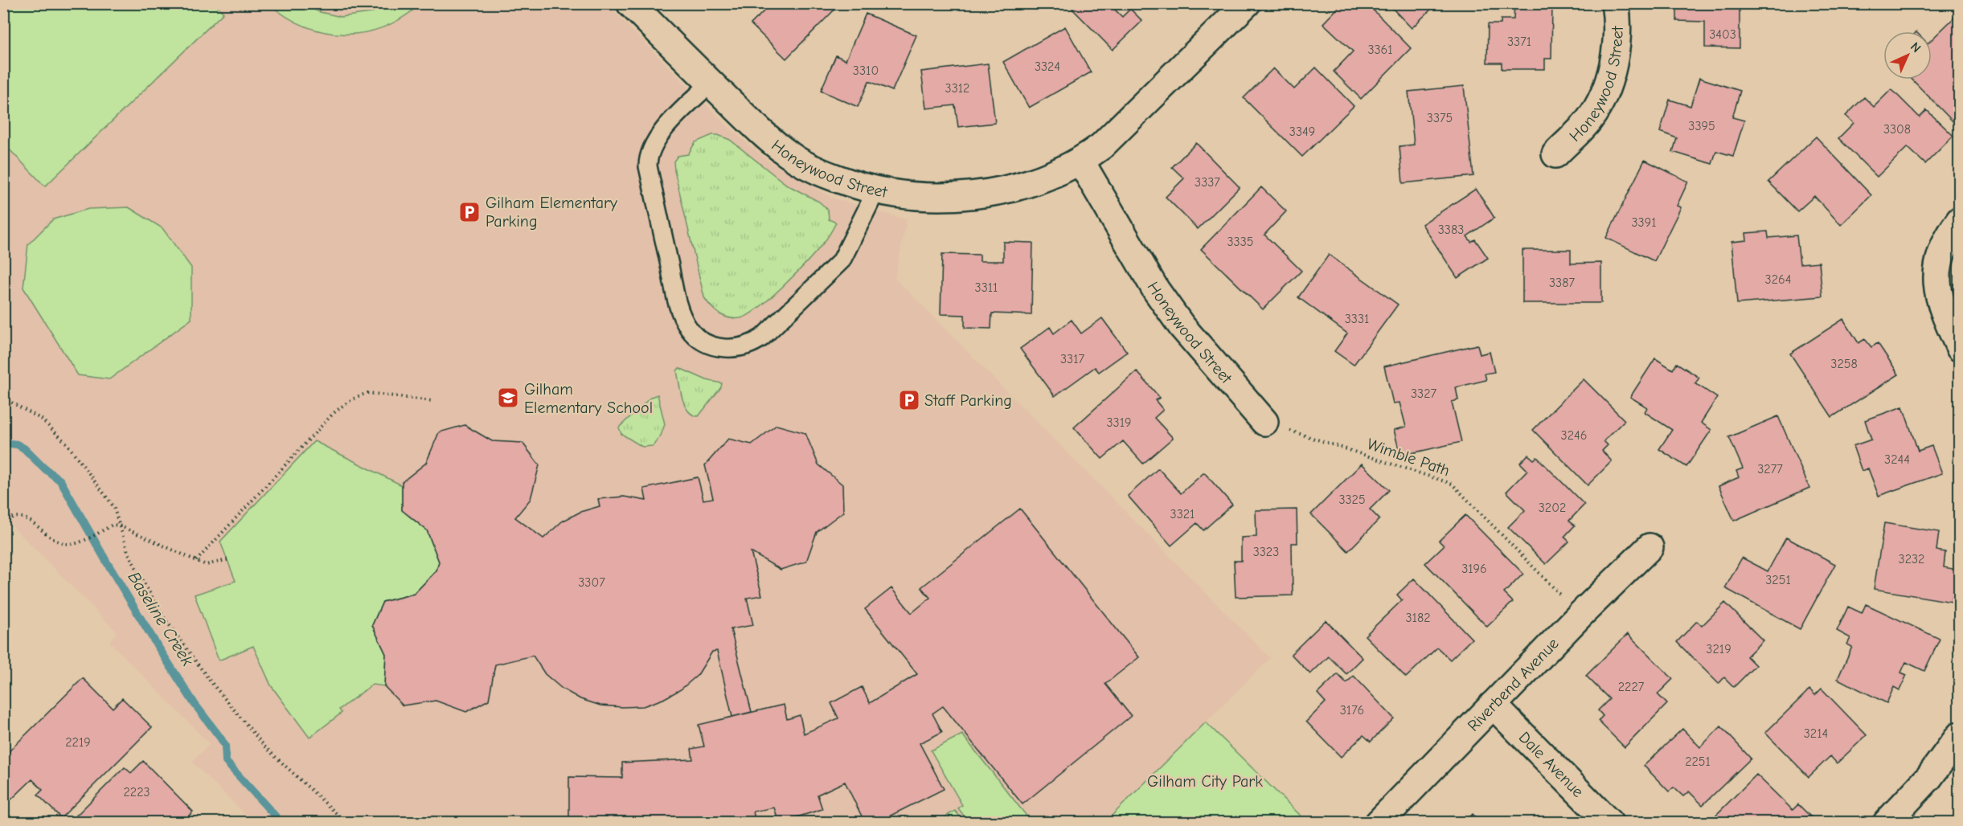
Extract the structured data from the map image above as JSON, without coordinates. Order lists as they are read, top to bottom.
{
  "streets": {
    "street": ["Honeywood Street", "Riverbend Avenue", "Dale Avenue"],
    "path": ["Wimble Path"]
  },
  "crossings": [
    ["Honeywood Street", "Wimble Path"],
    ["Riverbend Avenue", "Dale Avenue"]
  ],
  "water": ["Baseline Creek"],
  "parks": ["Gilham City Park"],
  "places": {
    "parking": ["Gilham Elementary Parking", "Staff Parking"],
    "school or university": ["Gilham Elementary School"]
  },
  "house_numbers": [
    "3403",
    "3371",
    "3361",
    "3324",
    "3310",
    "3312",
    "3375",
    "3395",
    "3308",
    "3349",
    "3337",
    "3391",
    "3383",
    "3335",
    "3264",
    "3387",
    "3311",
    "3331",
    "3317",
    "3258",
    "3327",
    "3319",
    "3246",
    "3244",
    "3277",
    "3325",
    "3202",
    "3321",
    "3323",
    "3232",
    "3196",
    "3251",
    "3307",
    "3182",
    "3219",
    "2227",
    "3176",
    "3214",
    "2219",
    "2251",
    "2223"
  ],
  "north": "top right"
}
